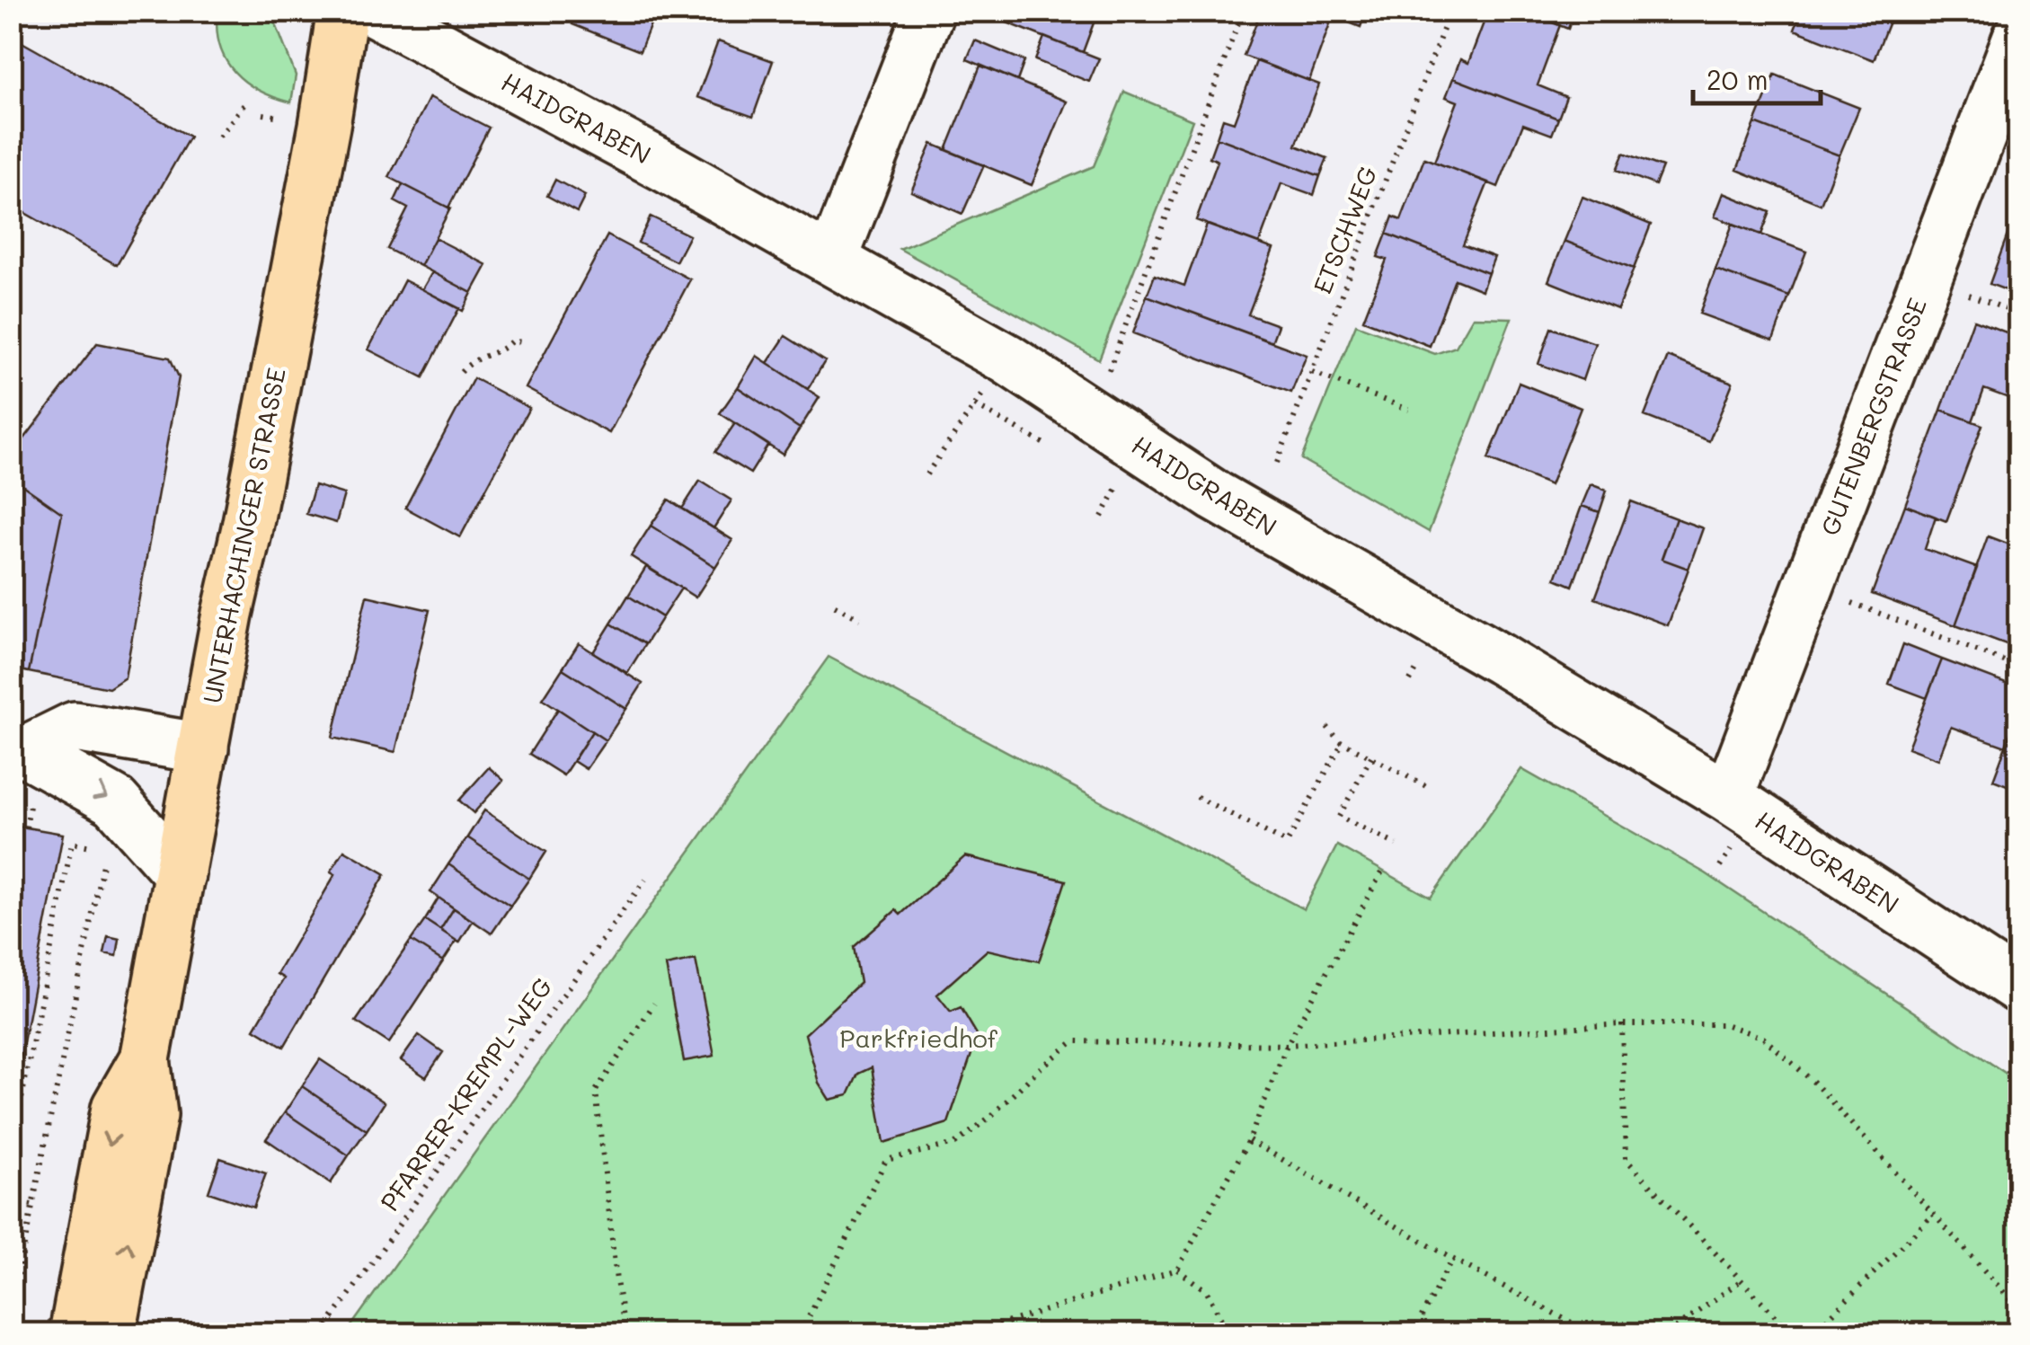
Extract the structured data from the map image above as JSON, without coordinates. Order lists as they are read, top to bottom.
{
  "streets": {
    "main road": ["UNTERHACHINGER STRASSE"],
    "street": ["HAIDGRABEN", "GUTENBERGSTRASSE"],
    "path": ["ETSCHWEG", "PFARRER-KREMPL-WEG"]
  },
  "crossings": [
    ["HAIDGRABEN", "GUTENBERGSTRASSE"]
  ],
  "parks": ["Parkfriedhof"],
  "scale_bar": "20 m"
}
